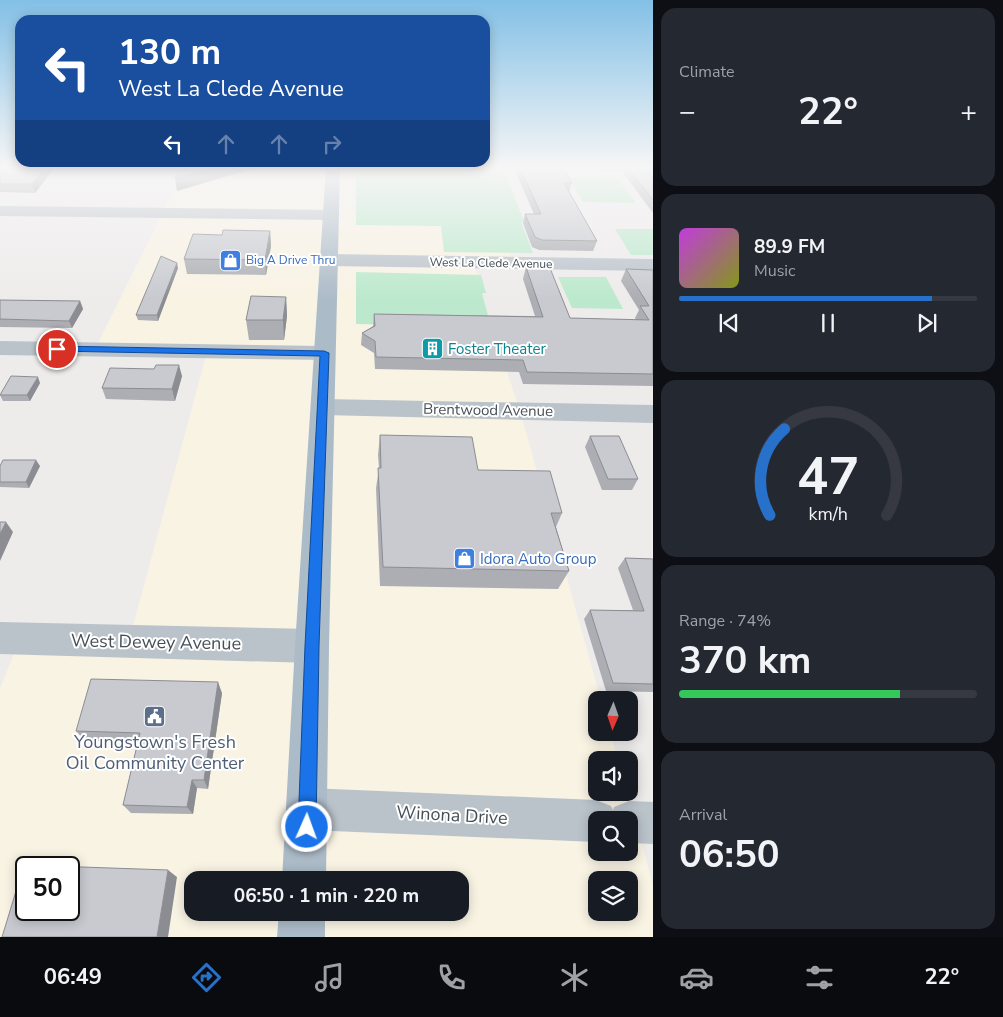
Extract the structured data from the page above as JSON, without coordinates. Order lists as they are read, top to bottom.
{
  "streets": {
    "street": [
      "West La Clede Avenue",
      "Brentwood Avenue",
      "West Dewey Avenue",
      "Winona Drive"
    ]
  },
  "places": {
    "shop": ["Big A Drive Thru", "Idora Auto Group"],
    "building": ["Foster Theater"],
    "public building": ["Youngstown's Fresh Oil Community Center"]
  },
  "north": "bottom",
  "page": {
    "tile": [
      "Climate",
      ["Range · 74%", "370 km"],
      ["Arrival", "06:50"]
    ],
    "turn": ["130 m", "West La Clede Avenue"],
    "heat": ["−", "22°", "+"],
    "song": ["89.9 FM", "Music"],
    "limit": "50",
    "trip": "06:50 · 1 min · 220 m",
    "tabs": ["06:49", "22°"],
    "gauge": ["47", "km/h"]
  }
}
